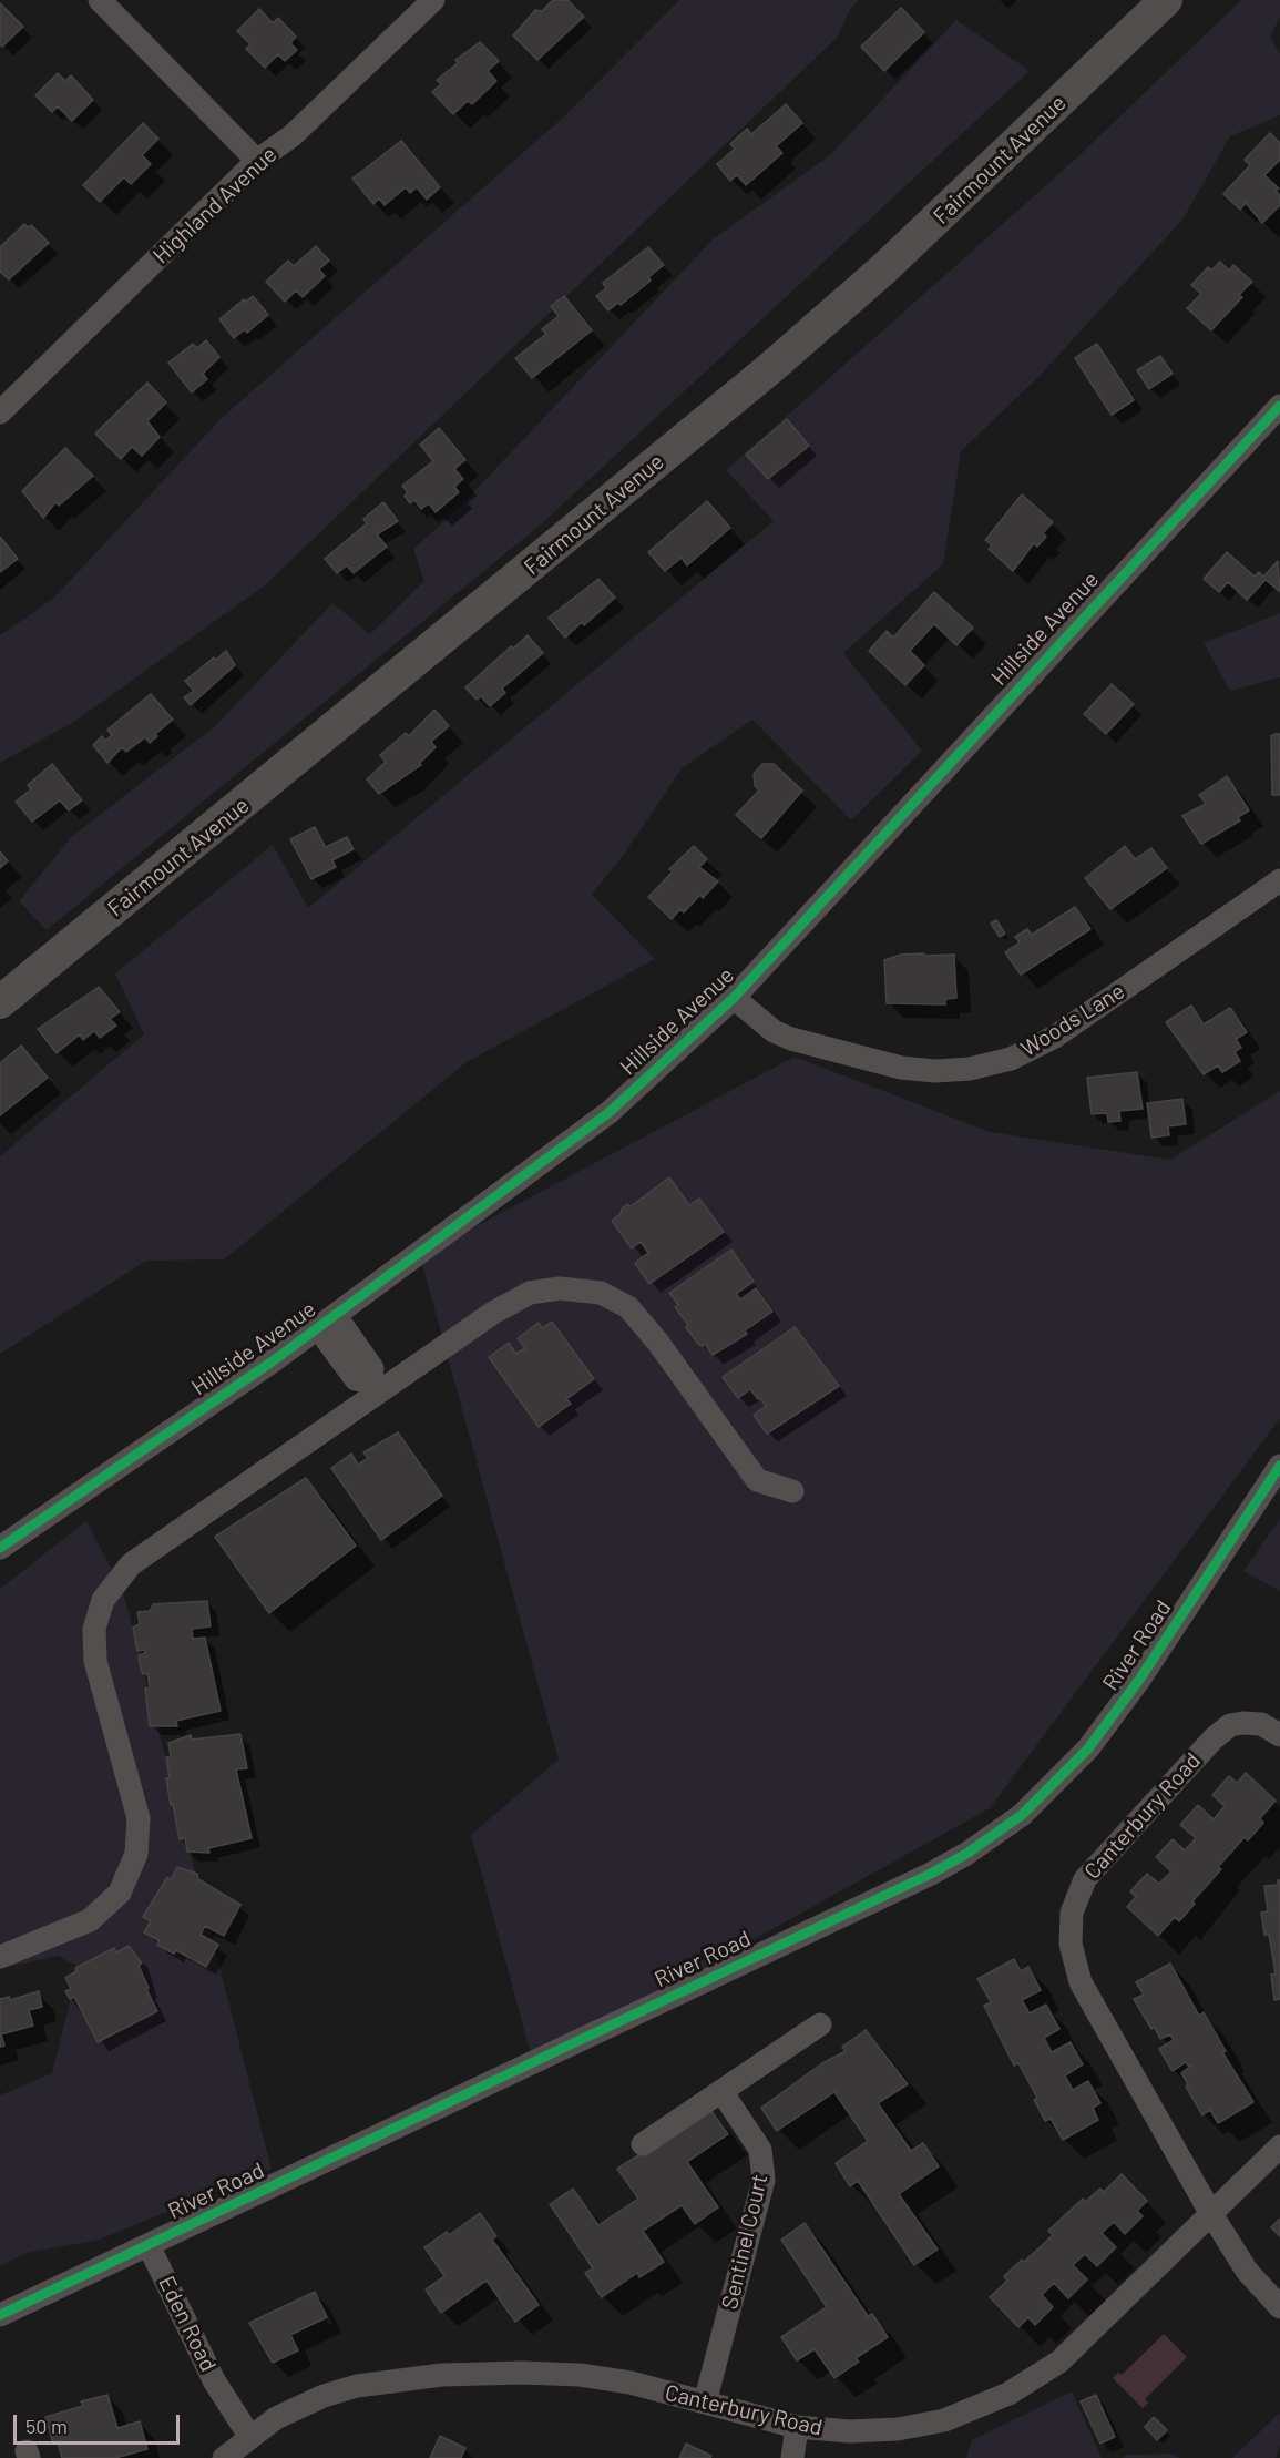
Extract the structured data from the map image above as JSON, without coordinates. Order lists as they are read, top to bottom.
{
  "streets": {
    "main road": ["Fairmount Avenue"],
    "street": [
      "Highland Avenue",
      "Hillside Avenue",
      "Woods Lane",
      "River Road",
      "Canterbury Road",
      "Sentinel Court",
      "Eden Road"
    ]
  },
  "crossings": [
    ["Hillside Avenue", "Woods Lane"],
    ["River Road", "Eden Road"],
    ["Canterbury Road", "Sentinel Court"],
    ["Canterbury Road", "Eden Road"]
  ],
  "scale_bar": "50 m"
}
